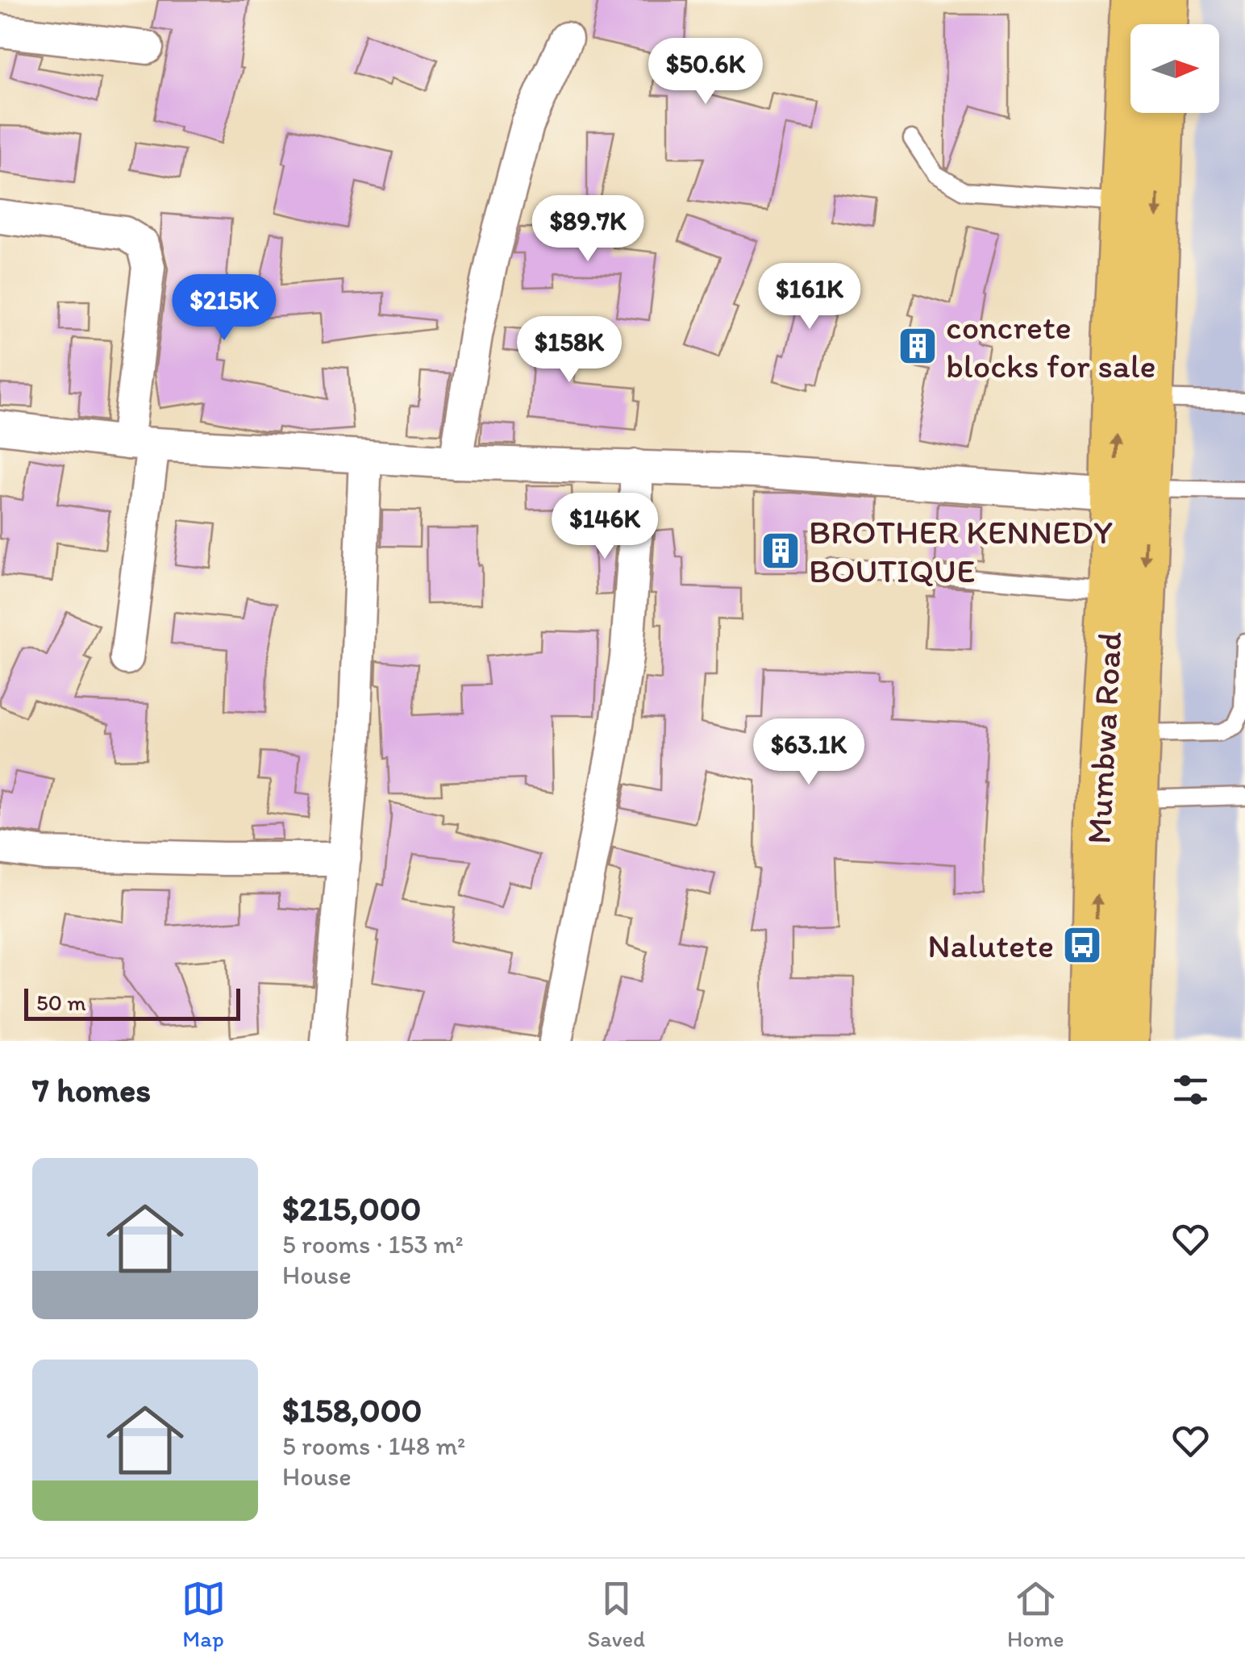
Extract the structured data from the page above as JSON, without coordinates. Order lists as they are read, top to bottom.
{
  "streets": {
    "main road": ["Mumbwa Road"]
  },
  "places": {
    "building": ["concrete blocks for sale", "BROTHER KENNEDY BOUTIQUE"],
    "bus stop": ["Nalutete"]
  },
  "scale_bar": "50 m",
  "north": "right",
  "page": {
    "price": [
      "$50.6K",
      "$89.7K",
      "$161K",
      "$215K",
      "$158K",
      "$146K",
      "$63.1K"
    ],
    "scale": "50 m",
    "heading": "7 homes",
    "list": [
      {
        "name": "$215,000",
        "note": "5 rooms · 153 m² · House"
      },
      {
        "name": "$158,000",
        "note": "5 rooms · 148 m² · House"
      }
    ],
    "tabs": ["Map", "Saved", "Home"]
  }
}
